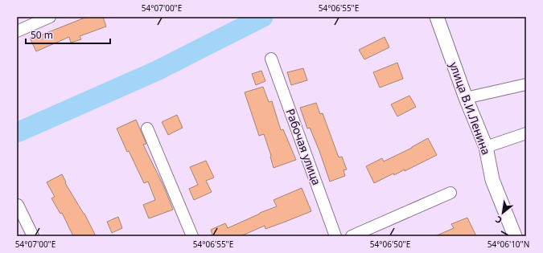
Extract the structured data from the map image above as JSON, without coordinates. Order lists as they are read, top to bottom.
{
  "streets": {
    "main road": ["улица В.И.Ленина"],
    "street": ["Рабочая улица"]
  },
  "scale_bar": "50 m",
  "north": "bottom left",
  "coordinates": [
    "54°07'00\"E",
    "54°06'55\"E",
    "54°06'50\"E",
    "54°06'10\"N"
  ]
}
